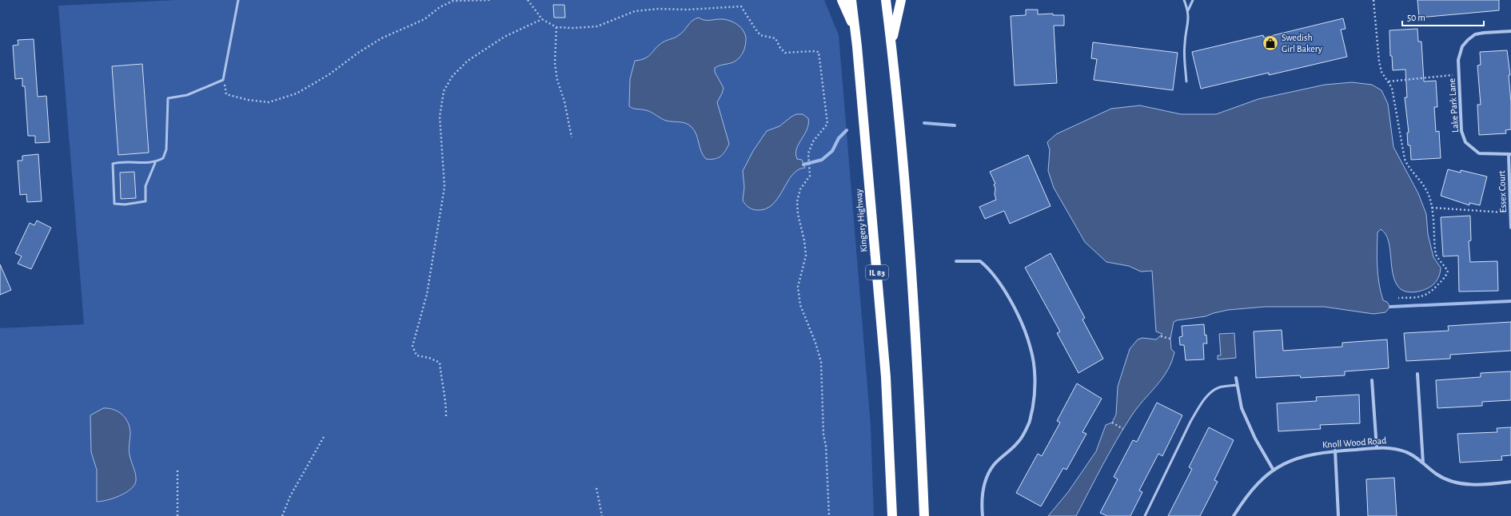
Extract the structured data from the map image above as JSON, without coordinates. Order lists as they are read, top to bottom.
{
  "streets": {
    "highway": ["Kingery Highway", "IL 83"],
    "street": ["Lake Park Lane", "Essex Court", "Knoll Wood Road"]
  },
  "crossings": [
    ["Lake Park Lane", "Essex Court"]
  ],
  "places": {
    "shop": ["Swedish Girl Bakery"]
  },
  "scale_bar": "50 m"
}
